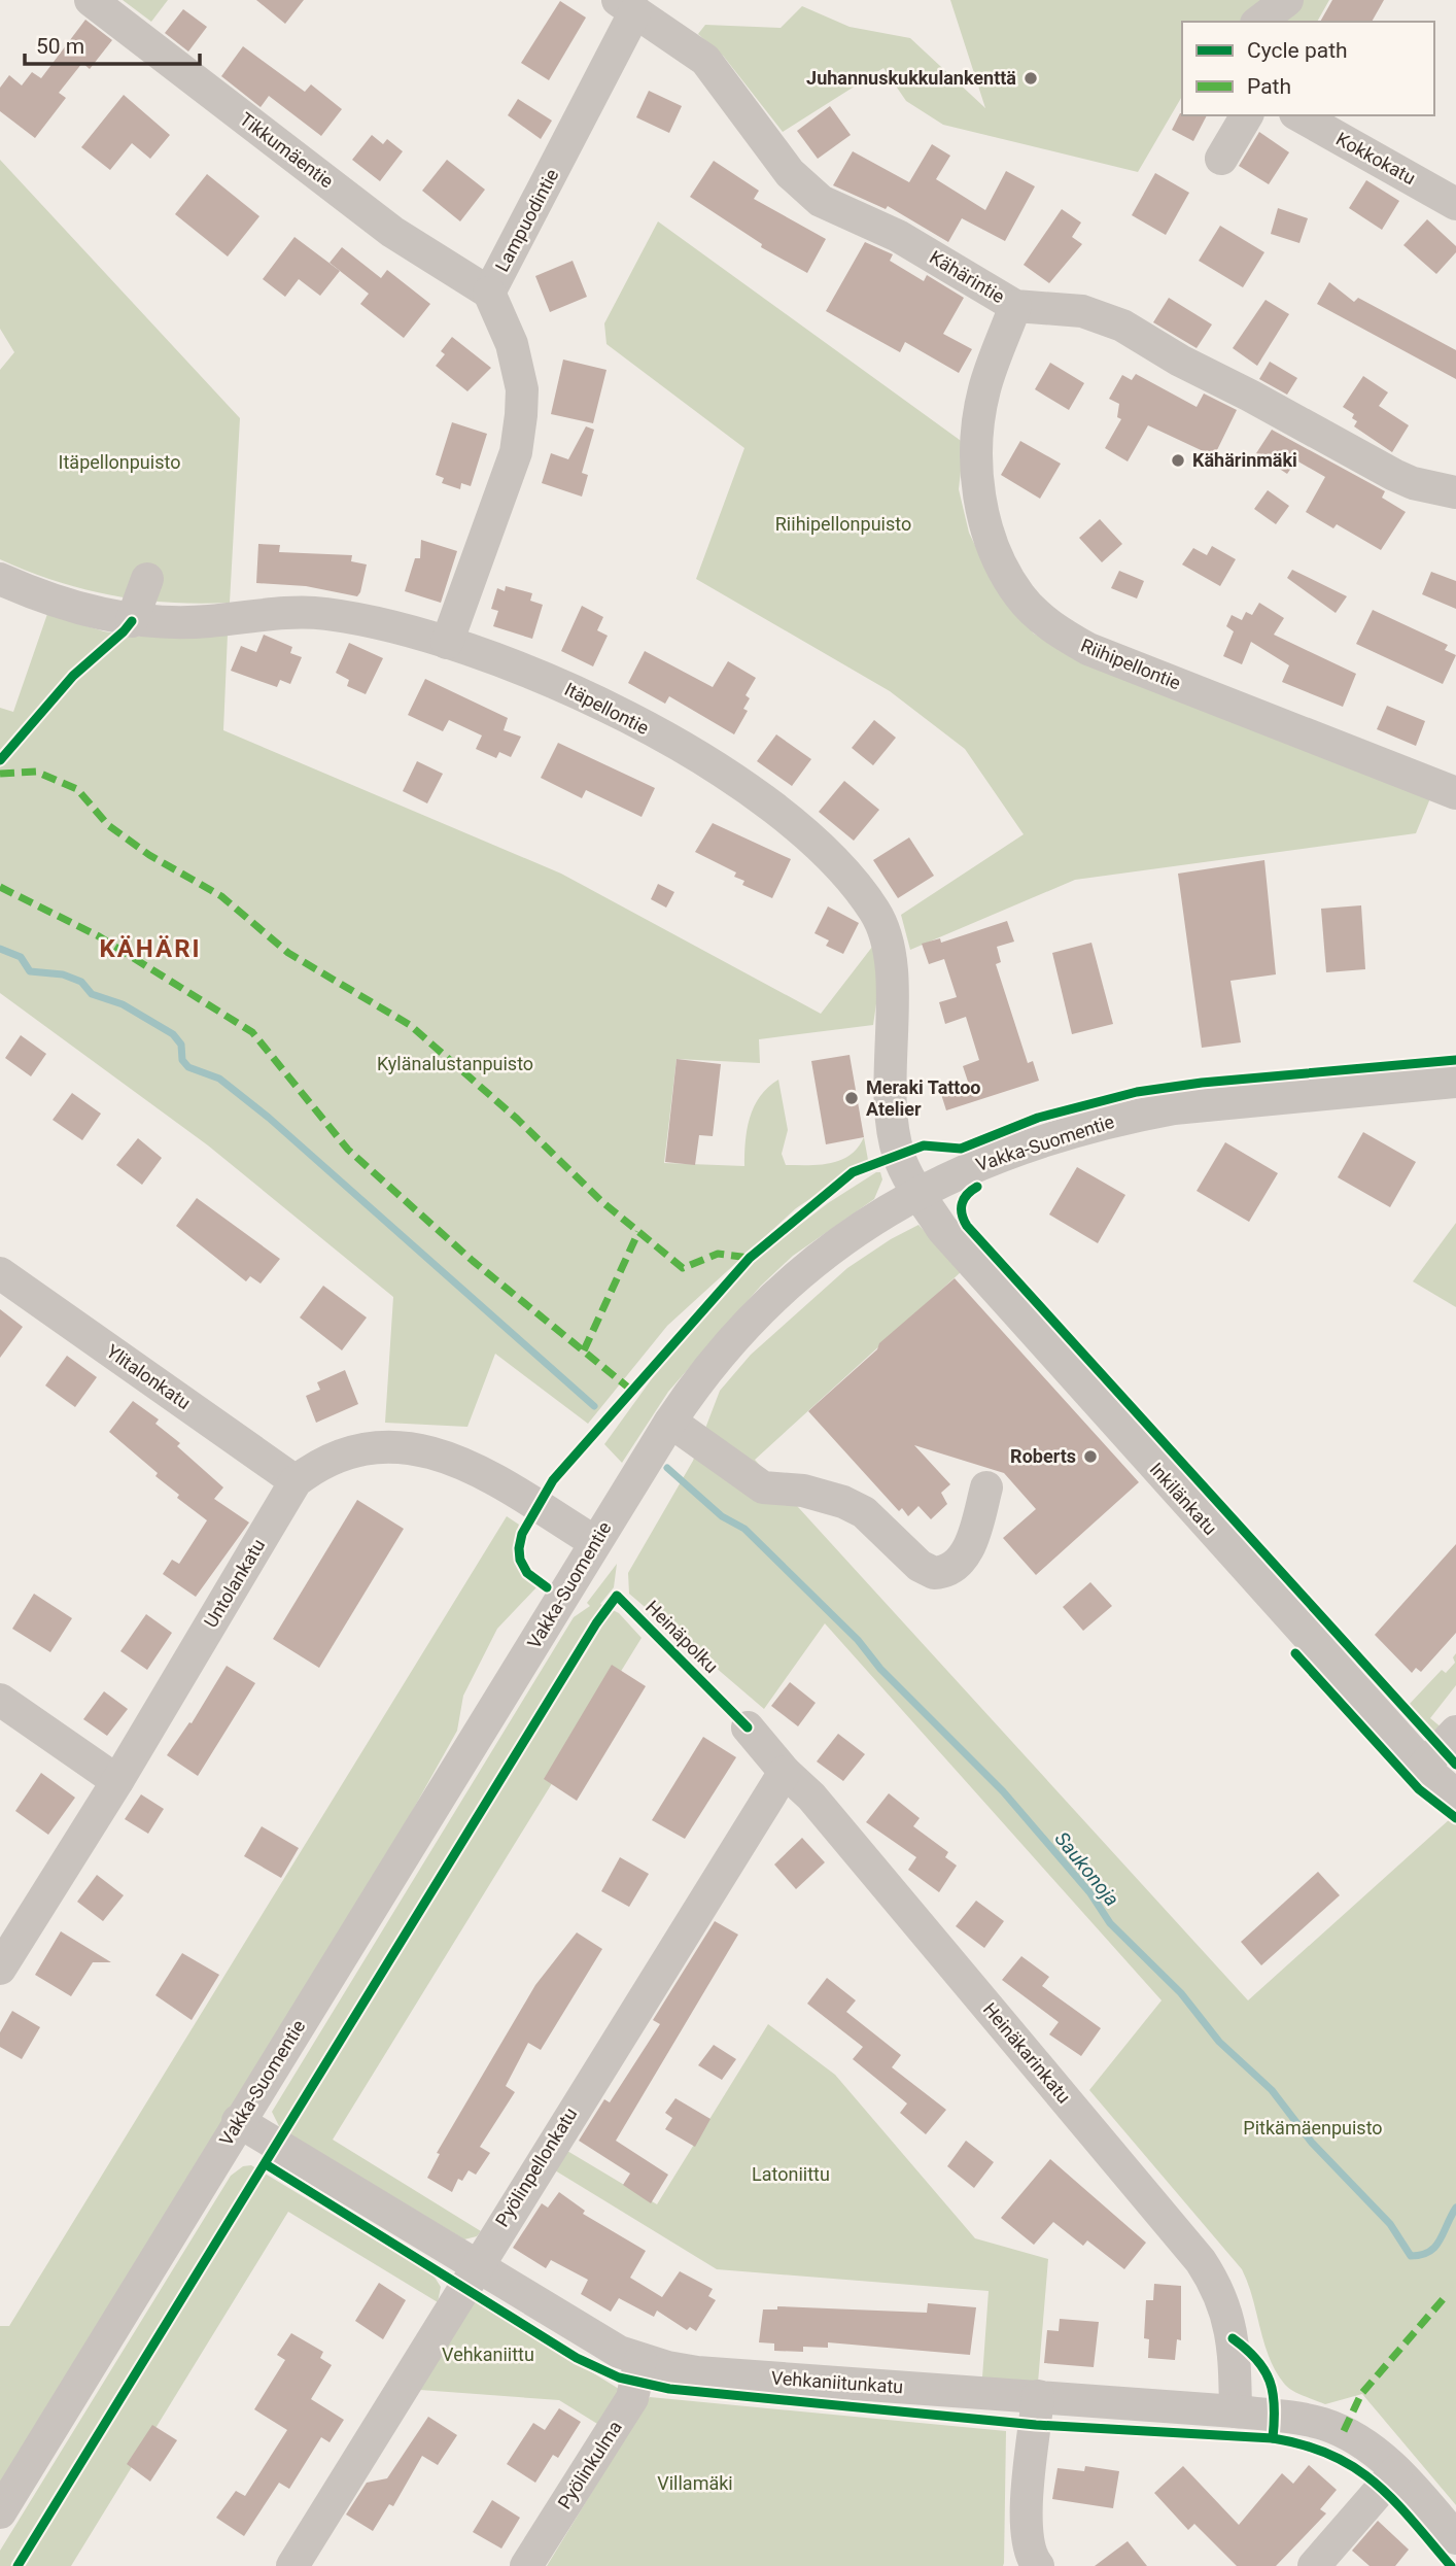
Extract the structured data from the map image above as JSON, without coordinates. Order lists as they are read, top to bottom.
{
  "streets": {
    "street": [
      "Tikkumäentie",
      "Kokkokatu",
      "Lampuodintie",
      "Kähärintie",
      "Riihipellontie",
      "Itäpellontie",
      "Vakka-Suomentie",
      "Ylitalonkatu",
      "Inkilänkatu",
      "Untolankatu",
      "Heinäkarinkatu",
      "Pyölinpellonkatu",
      "Vehkaniitunkatu",
      "Pyölinkulma"
    ],
    "cycle path": ["Heinäpolku"]
  },
  "crossings": [
    ["Tikkumäentie", "Lampuodintie"],
    ["Lampuodintie", "Kähärintie"],
    ["Lampuodintie", "Itäpellontie"],
    ["Kähärintie", "Riihipellontie"],
    ["Itäpellontie", "Vakka-Suomentie"],
    ["Itäpellontie", "Inkilänkatu"],
    ["Vakka-Suomentie", "Inkilänkatu"],
    ["Vakka-Suomentie", "Untolankatu"],
    ["Vakka-Suomentie", "Vehkaniitunkatu"],
    ["Ylitalonkatu", "Untolankatu"],
    ["Heinäkarinkatu", "Pyölinpellonkatu"],
    ["Heinäkarinkatu", "Vehkaniitunkatu"],
    ["Pyölinpellonkatu", "Vehkaniitunkatu"],
    ["Vehkaniitunkatu", "Pyölinkulma"]
  ],
  "districts": ["KÄHÄRI"],
  "water": ["Saukonoja"],
  "parks": [
    "Itäpellonpuisto",
    "Riihipellonpuisto",
    "Kylänalustanpuisto",
    "Pitkämäenpuisto",
    "Latoniittu",
    "Vehkaniittu",
    "Villamäki"
  ],
  "places": [
    "Juhannuskukkulankenttä",
    "Kähärinmäki",
    "Meraki Tattoo Atelier",
    "Roberts"
  ],
  "legend": ["Cycle path", "Path"],
  "scale_bar": "50 m"
}
